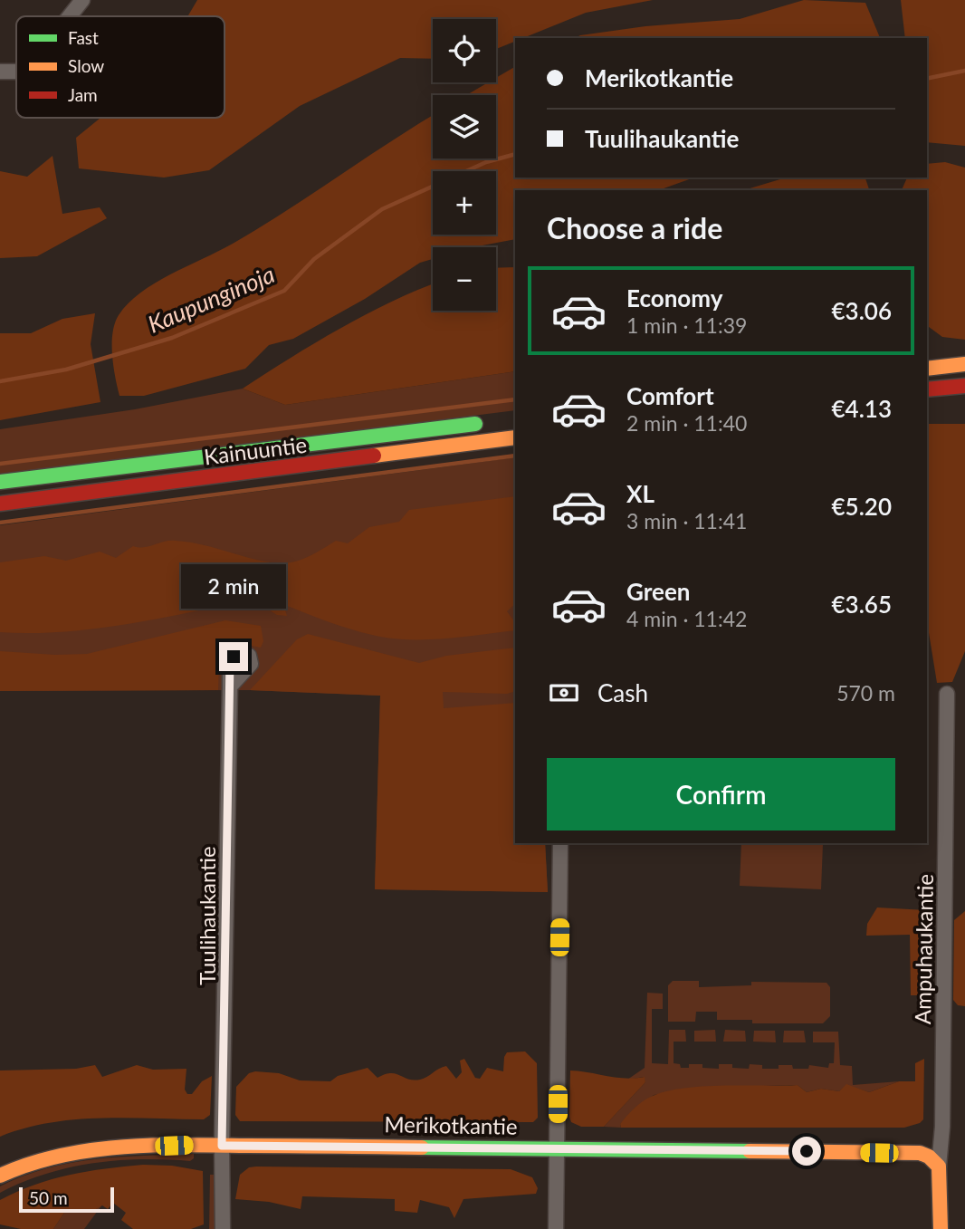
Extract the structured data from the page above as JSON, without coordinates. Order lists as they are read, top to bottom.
{
  "streets": {
    "main road": ["Kainuuntie", "Merikotkantie"],
    "street": ["Tuulihaukantie", "Ampuhaukantie"]
  },
  "crossings": [
    ["Tuulihaukantie", "Merikotkantie"],
    ["Ampuhaukantie", "Merikotkantie"]
  ],
  "water": ["Kaupunginoja"],
  "legend": ["Fast", "Slow", "Jam"],
  "scale_bar": "50 m",
  "page": {
    "map_buttons": ["+", "−"],
    "banner": ["Merikotkantie", "Tuulihaukantie"],
    "heading": "Choose a ride",
    "list": [
      {
        "name": "Economy",
        "note": "1 min · 11:39",
        "value": "€3.06"
      },
      {
        "name": "Comfort",
        "note": "2 min · 11:40",
        "value": "€4.13"
      },
      {
        "name": "XL",
        "note": "3 min · 11:41",
        "value": "€5.20"
      },
      {
        "name": "Green",
        "note": "4 min · 11:42",
        "value": "€3.65"
      }
    ],
    "bubble": "2 min",
    "pay": ["Cash", "570 m"],
    "buttons": "Confirm",
    "scale": "50 m"
  }
}
